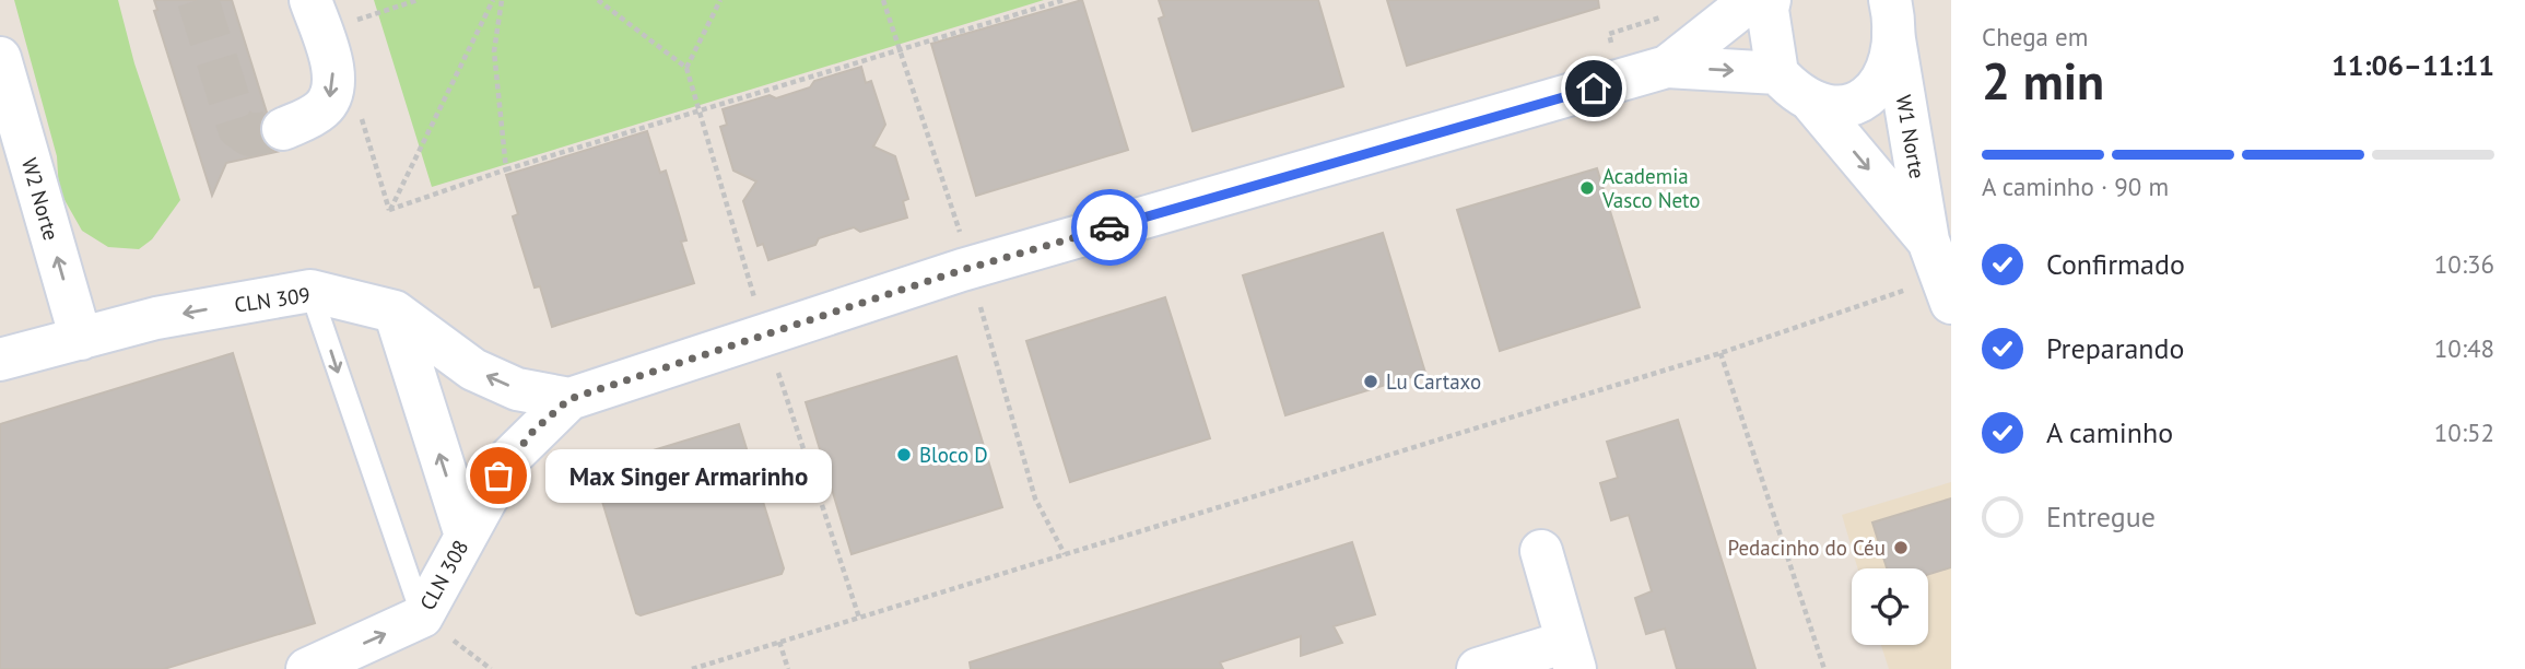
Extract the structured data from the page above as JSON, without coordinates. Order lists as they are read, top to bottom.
{
  "streets": {
    "street": [
      "W1 Norte",
      "W2 Norte",
      "CLN 309",
      "CLN 308"
    ]
  },
  "crossings": [
    ["W2 Norte", "CLN 309"],
    ["CLN 309", "CLN 308"]
  ],
  "one_way": ["W2 Norte", "CLN 309"],
  "places": [
    "Academia Vasco Neto",
    "Lu Cartaxo",
    "Bloco D",
    "Max Singer Armarinho",
    "Pedacinho do Céu"
  ],
  "page": {
    "heading": ["2 min", "Chega em", "11:06–11:11"],
    "bar": "A caminho · 90 m",
    "list": [
      ["Confirmado", "10:36"],
      ["Preparando", "10:48"],
      ["A caminho", "10:52"],
      "Entregue"
    ],
    "bubble": "Max Singer Armarinho"
  }
}
